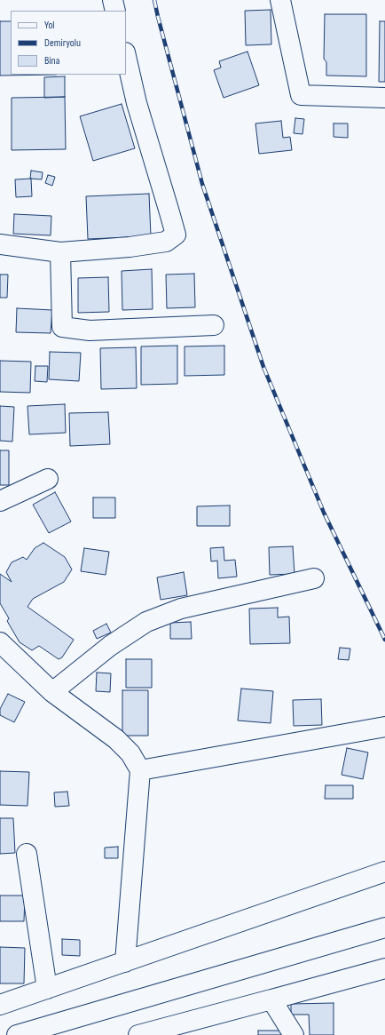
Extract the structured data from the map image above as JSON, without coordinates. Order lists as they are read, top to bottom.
{
  "legend": ["Yol", "Demiryolu", "Bina"]
}
